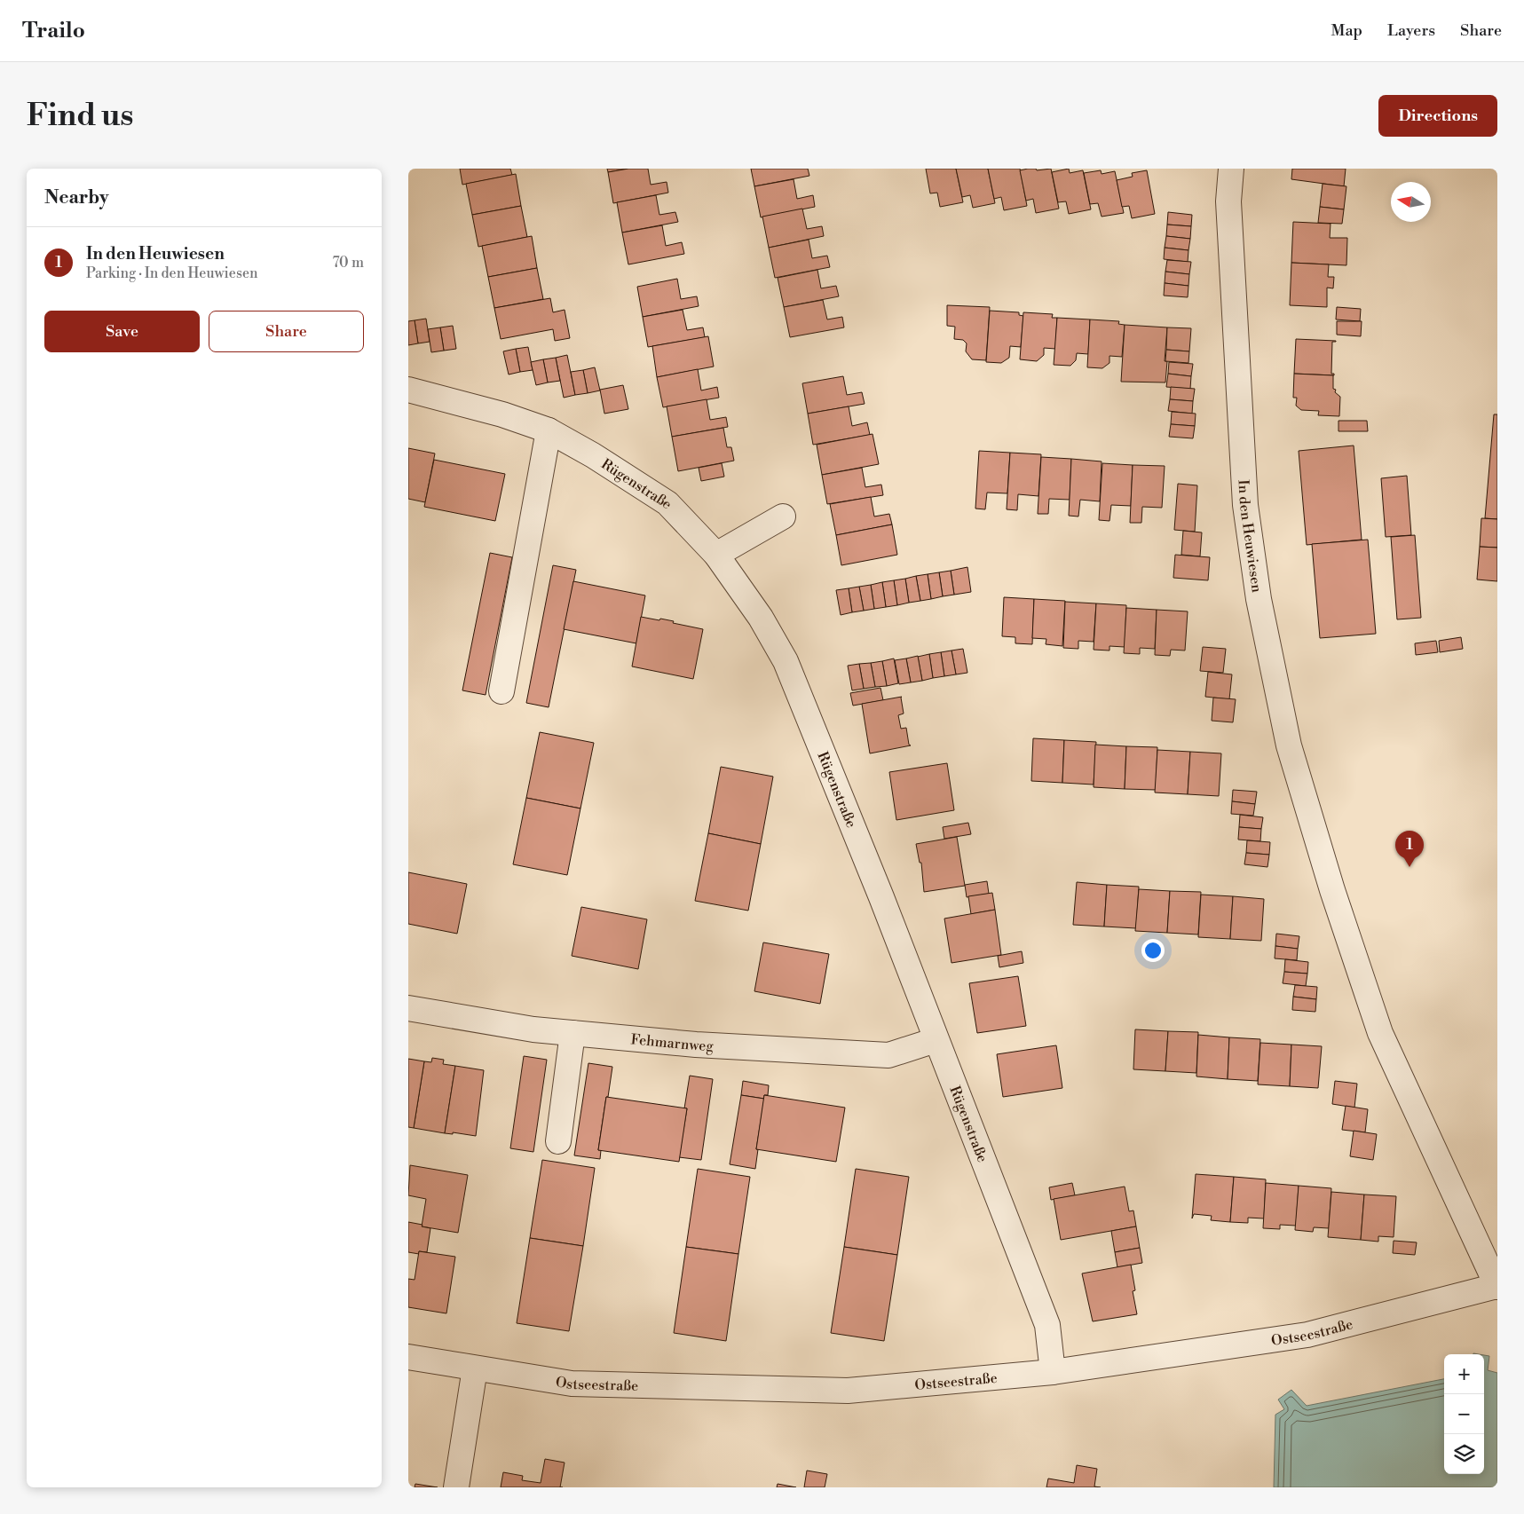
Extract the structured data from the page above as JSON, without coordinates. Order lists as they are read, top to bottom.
{
  "streets": {
    "street": [
      "Rügenstraße",
      "In den Heuwiesen",
      "Fehmarnweg",
      "Ostseestraße"
    ]
  },
  "crossings": [
    ["Rügenstraße", "Fehmarnweg"],
    ["Rügenstraße", "Ostseestraße"],
    ["In den Heuwiesen", "Ostseestraße"]
  ],
  "north": "left",
  "page": {
    "header": "Trailo",
    "nav": ["Map", "Layers", "Share"],
    "buttons": [
      "Directions",
      ["Save", "Share"]
    ],
    "title": "Find us",
    "heading": "Nearby",
    "list": [
      {
        "mark": "1",
        "name": "In den Heuwiesen",
        "note": "Parking · In den Heuwiesen",
        "value": "70 m"
      }
    ],
    "pins": "1",
    "map_buttons": ["+", "−"]
  }
}
